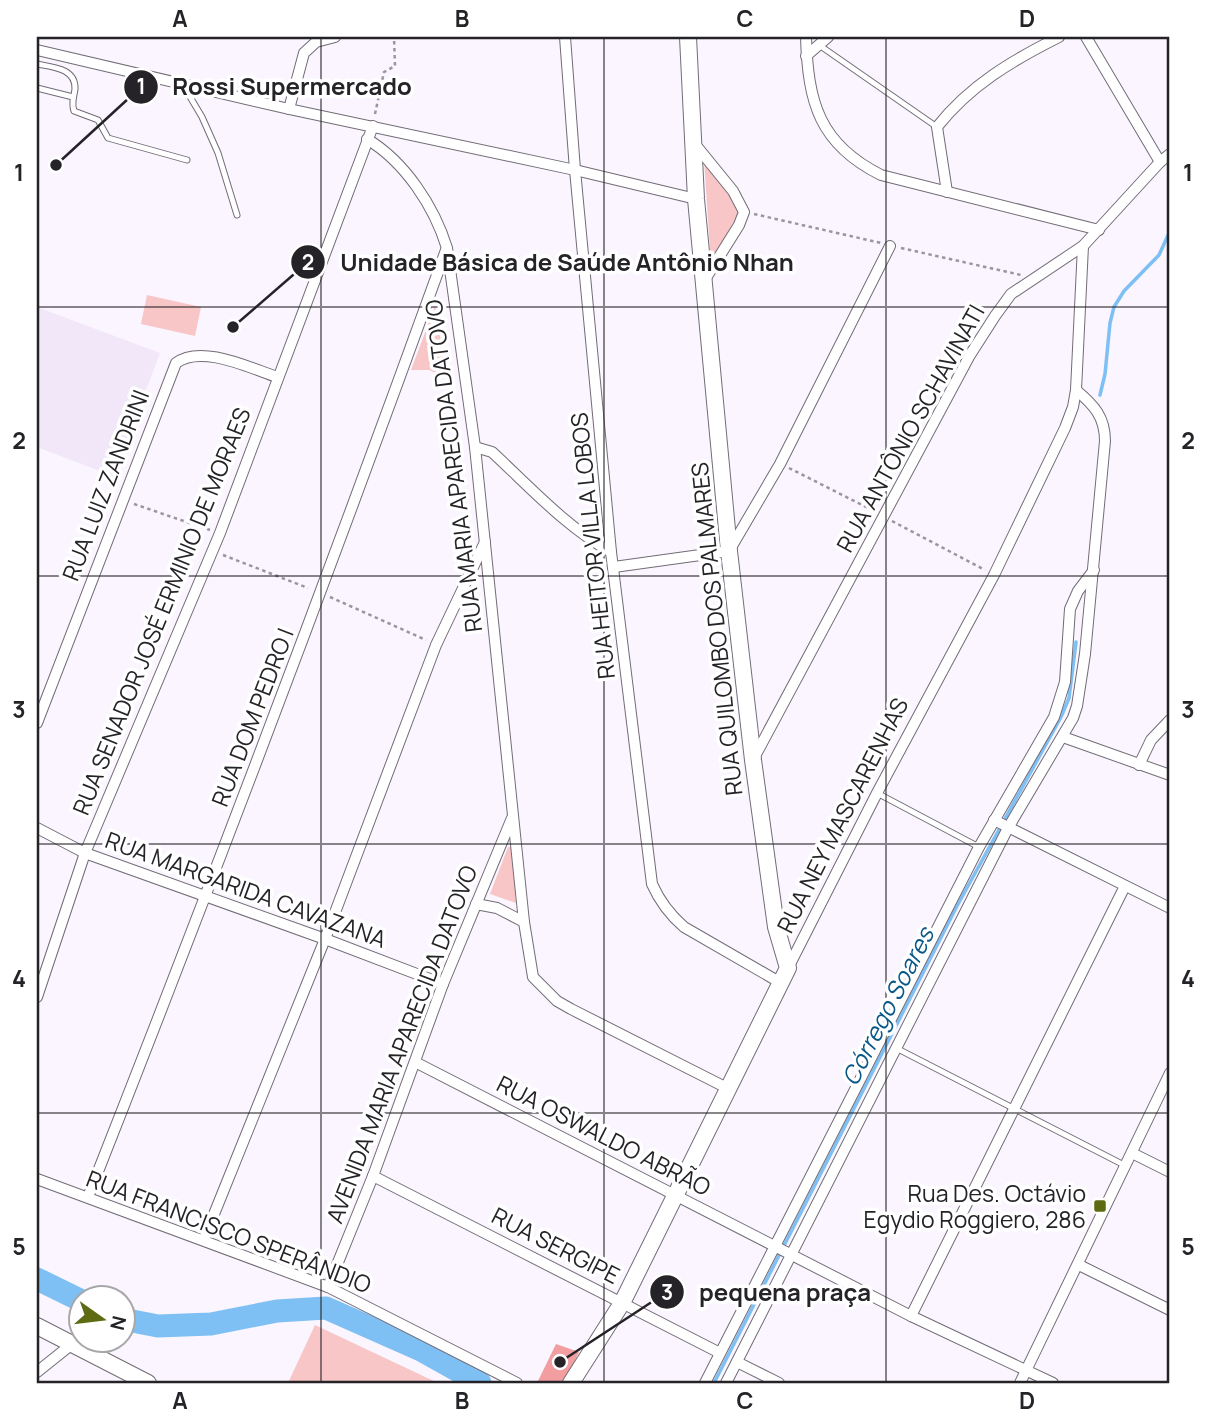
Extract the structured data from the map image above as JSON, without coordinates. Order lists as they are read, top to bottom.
{
  "streets": {
    "street": [
      "RUA ANTÔNIO SCHAVINATI",
      "RUA MARIA APARECIDA DATOVO",
      "RUA LUIZ ZANDRINI",
      "RUA HEITOR VILLA LOBOS",
      "RUA SENADOR JOSÉ ERMINIO DE MORAES",
      "RUA QUILOMBO DOS PALMARES",
      "RUA DOM PEDRO I",
      "RUA NEY MASCARENHAS",
      "RUA MARGARIDA CAVAZANA",
      "AVENIDA MARIA APARECIDA DATOVO",
      "RUA OSWALDO ABRÃO",
      "RUA FRANCISCO SPERÂNDIO",
      "RUA SERGIPE"
    ]
  },
  "crossings": [
    ["RUA ANTÔNIO SCHAVINATI", "RUA QUILOMBO DOS PALMARES"],
    ["RUA ANTÔNIO SCHAVINATI", "RUA NEY MASCARENHAS"],
    ["RUA MARIA APARECIDA DATOVO", "RUA SENADOR JOSÉ ERMINIO DE MORAES"],
    ["RUA MARIA APARECIDA DATOVO", "RUA DOM PEDRO I"],
    ["RUA MARIA APARECIDA DATOVO", "RUA NEY MASCARENHAS"],
    ["RUA MARIA APARECIDA DATOVO", "AVENIDA MARIA APARECIDA DATOVO"],
    ["RUA LUIZ ZANDRINI", "RUA SENADOR JOSÉ ERMINIO DE MORAES"],
    ["RUA HEITOR VILLA LOBOS", "RUA QUILOMBO DOS PALMARES"],
    ["RUA HEITOR VILLA LOBOS", "RUA NEY MASCARENHAS"],
    ["RUA SENADOR JOSÉ ERMINIO DE MORAES", "RUA MARGARIDA CAVAZANA"],
    ["RUA QUILOMBO DOS PALMARES", "RUA NEY MASCARENHAS"],
    ["RUA DOM PEDRO I", "RUA MARGARIDA CAVAZANA"],
    ["RUA DOM PEDRO I", "RUA FRANCISCO SPERÂNDIO"],
    ["RUA NEY MASCARENHAS", "RUA OSWALDO ABRÃO"],
    ["RUA NEY MASCARENHAS", "RUA SERGIPE"],
    ["RUA MARGARIDA CAVAZANA", "AVENIDA MARIA APARECIDA DATOVO"],
    ["AVENIDA MARIA APARECIDA DATOVO", "RUA OSWALDO ABRÃO"],
    ["AVENIDA MARIA APARECIDA DATOVO", "RUA FRANCISCO SPERÂNDIO"],
    ["AVENIDA MARIA APARECIDA DATOVO", "RUA SERGIPE"]
  ],
  "water": ["Córrego Soares"],
  "places": {
    "other": ["Rossi Supermercado", "Unidade Básica de Saúde Antônio Nhan", "pequena praça"],
    "transit": ["Rua Des. Octávio Egydio Roggiero, 286"]
  },
  "north": "right",
  "grid": {
    "columns": [
      "A",
      "B",
      "C",
      "D"
    ],
    "rows": [
      "1",
      "2",
      "3",
      "4",
      "5"
    ]
  }
}
